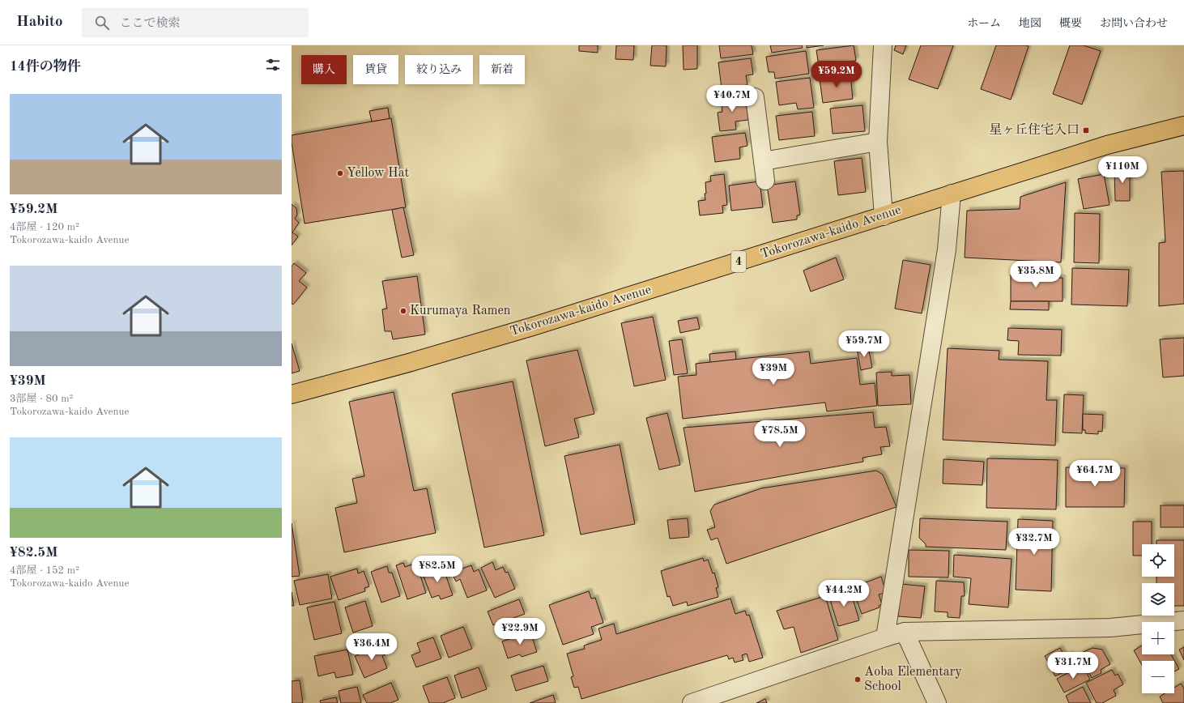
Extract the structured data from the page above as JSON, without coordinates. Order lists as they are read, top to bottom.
{
  "streets": {
    "main road": ["Tokorozawa-kaido Avenue", "4"]
  },
  "places": {
    "transit": ["星ヶ丘住宅入口"],
    "other": ["Yellow Hat", "Kurumaya Ramen", "Aoba Elementary School"]
  },
  "page": {
    "header": "Habito",
    "search": "ここで検索",
    "nav": [
      "ホーム",
      "地図",
      "概要",
      "お問い合わせ"
    ],
    "heading": "14件の物件",
    "chip": [
      "購入",
      "賃貸",
      "絞り込み",
      "新着"
    ],
    "price": [
      "¥59.2M",
      "¥40.7M",
      "¥110M",
      "¥35.8M",
      "¥59.7M",
      "¥39M",
      "¥78.5M",
      "¥64.7M",
      "¥32.7M",
      "¥82.5M",
      "¥44.2M",
      "¥22.9M",
      "¥36.4M",
      "¥31.7M"
    ],
    "list": [
      {
        "name": "¥59.2M",
        "note": "4部屋 · 120 m² · Tokorozawa-kaido Avenue"
      },
      {
        "name": "¥39M",
        "note": "3部屋 · 80 m² · Tokorozawa-kaido Avenue"
      },
      {
        "name": "¥82.5M",
        "note": "4部屋 · 152 m² · Tokorozawa-kaido Avenue"
      }
    ],
    "map_buttons": ["+", "−"]
  }
}
